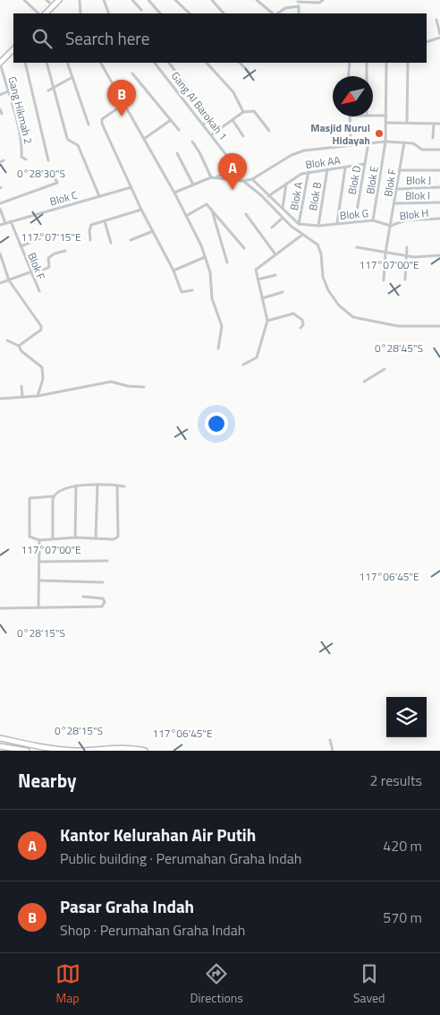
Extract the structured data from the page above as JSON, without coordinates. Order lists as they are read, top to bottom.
{
  "streets": {
    "street": [
      "Gang Al Barokah 1",
      "Gang Hikmah 2",
      "Blok AA",
      "Blok D",
      "Blok E",
      "Blok J",
      "Blok F",
      "Blok I",
      "Blok A",
      "Blok B",
      "Blok C",
      "Blok G",
      "Blok H"
    ]
  },
  "crossings": [
    ["Blok AA", "Blok D"],
    ["Blok AA", "Blok A"],
    ["Blok AA", "Blok B"],
    ["Blok D", "Blok G"],
    ["Blok E", "Blok G"],
    ["Blok J", "Blok F"],
    ["Blok F", "Blok I"],
    ["Blok F", "Blok C"],
    ["Blok F", "Blok G"],
    ["Blok F", "Blok H"],
    ["Blok A", "Blok G"],
    ["Blok B", "Blok G"],
    ["Blok G", "Blok H"]
  ],
  "places": ["Masjid Nurul Hidayah"],
  "north": "bottom left",
  "page": {
    "search": "Search here",
    "pins": ["B", "A"],
    "heading": ["Nearby", "2 results"],
    "list": [
      {
        "mark": "A",
        "name": "Kantor Kelurahan Air Putih",
        "note": "Public building · Perumahan Graha Indah",
        "value": "420 m"
      },
      {
        "mark": "B",
        "name": "Pasar Graha Indah",
        "note": "Shop · Perumahan Graha Indah",
        "value": "570 m"
      }
    ],
    "nav": ["Map", "Directions", "Saved"]
  },
  "coordinates": [
    "0°28'30\"S",
    "117°07'15\"E",
    "117°07'00\"E",
    "0°28'45\"S",
    "117°06'45\"E",
    "0°28'15\"S"
  ]
}
